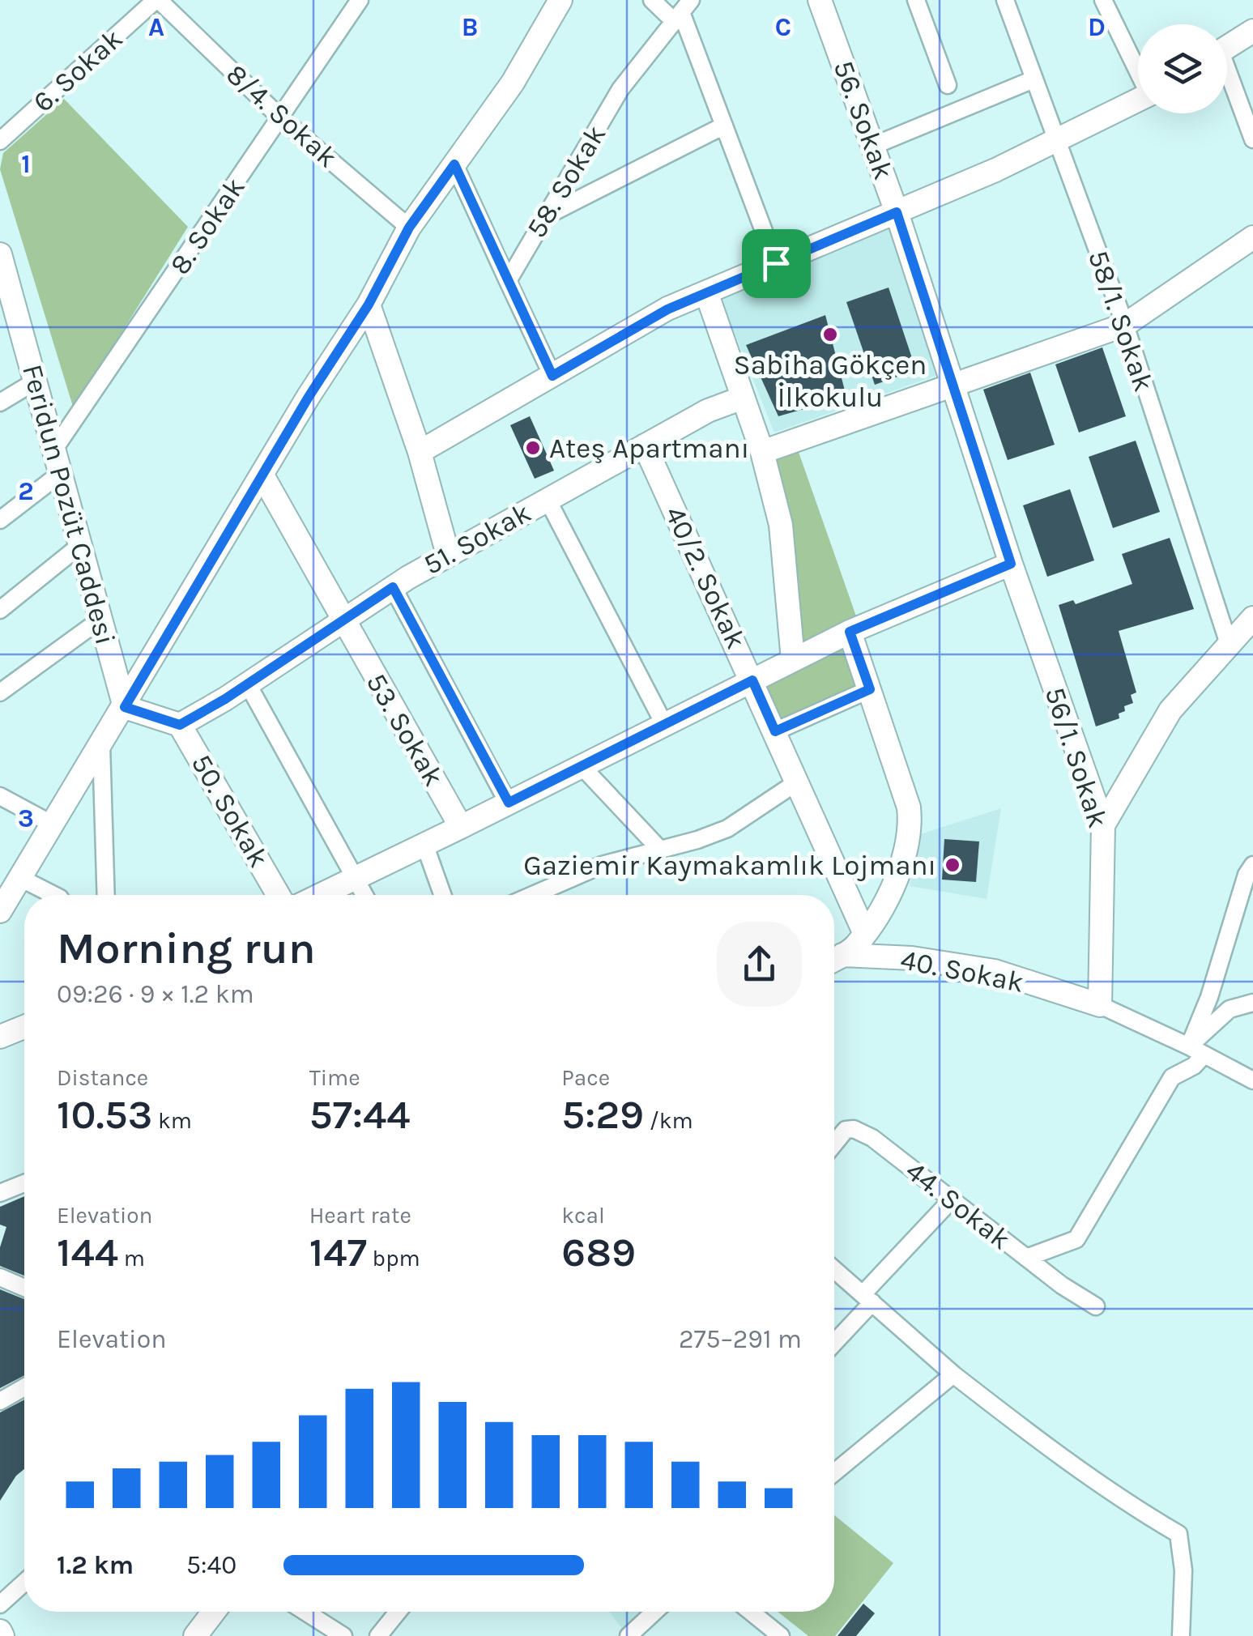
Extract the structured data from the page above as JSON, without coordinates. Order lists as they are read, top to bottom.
{
  "streets": {
    "street": [
      "6. Sokak",
      "8/4. Sokak",
      "56. Sokak",
      "58. Sokak",
      "8. Sokak",
      "58/1. Sokak",
      "Feridun Pozüt Caddesi",
      "51. Sokak",
      "40/2. Sokak",
      "53. Sokak",
      "56/1. Sokak",
      "50. Sokak",
      "40. Sokak",
      "44. Sokak"
    ]
  },
  "crossings": [
    ["6. Sokak", "8/4. Sokak"],
    ["8/4. Sokak", "8. Sokak"],
    ["56. Sokak", "56/1. Sokak"],
    ["8. Sokak", "Feridun Pozüt Caddesi"],
    ["Feridun Pozüt Caddesi", "50. Sokak"],
    ["51. Sokak", "40/2. Sokak"],
    ["51. Sokak", "53. Sokak"],
    ["51. Sokak", "50. Sokak"],
    ["56/1. Sokak", "40. Sokak"]
  ],
  "places": ["Sabiha Gökçen İlkokulu", "Ateş Apartmanı", "Gaziemir Kaymakamlık Lojmanı"],
  "page": {
    "heading": ["Morning run", "09:26 · 9 × 1.2 km"],
    "stats": [
      ["Distance", "10.53 km"],
      ["Time", "57:44"],
      ["Pace", "5:29 /km"],
      ["Elevation", "144 m"],
      ["Heart rate", "147 bpm"],
      ["kcal", "689"]
    ],
    "chart": ["Elevation", "275–291 m"],
    "list": [
      {
        "name": "1.2 km",
        "note": "5:40"
      }
    ]
  },
  "grid": {
    "columns": [
      "A",
      "B",
      "C",
      "D"
    ],
    "rows": ["1", "2", "3"]
  }
}
